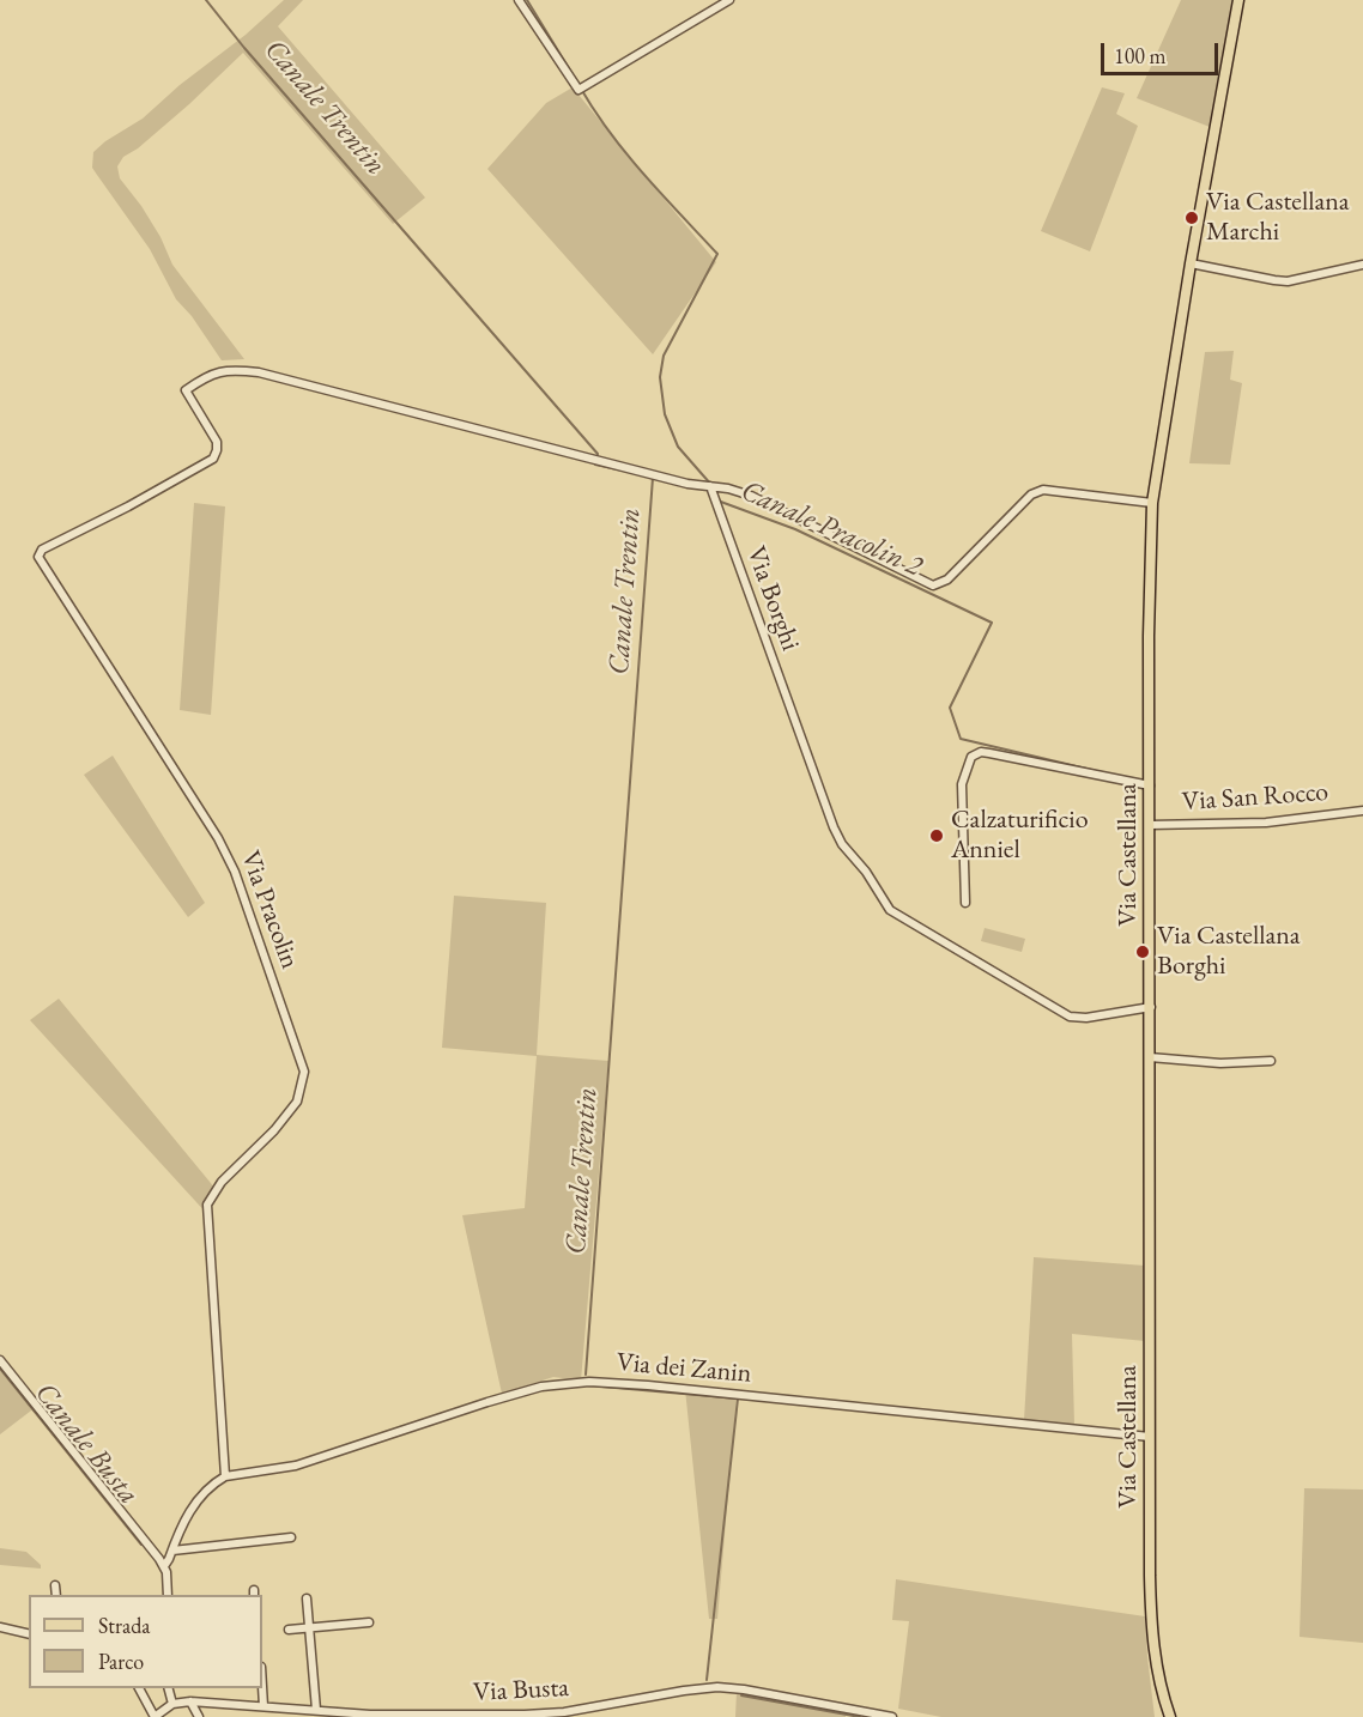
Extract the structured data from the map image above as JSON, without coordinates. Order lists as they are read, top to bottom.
{
  "streets": {
    "main road": ["Via Castellana"],
    "street": [
      "Via Borghi",
      "Via San Rocco",
      "Via Pracolin",
      "Via dei Zanin",
      "Via Busta"
    ]
  },
  "crossings": [
    ["Via Borghi", "Via Castellana"],
    ["Via Borghi", "Via Pracolin"],
    ["Via San Rocco", "Via Castellana"],
    ["Via Castellana", "Via dei Zanin"],
    ["Via Pracolin", "Via dei Zanin"]
  ],
  "water": ["Canale Trentin", "Canale Pracolin 2", "Canale Busta"],
  "places": ["Via Castellana Marchi", "Calzaturificio Anniel", "Via Castellana Borghi"],
  "legend": ["Strada", "Parco"],
  "scale_bar": "100 m"
}
